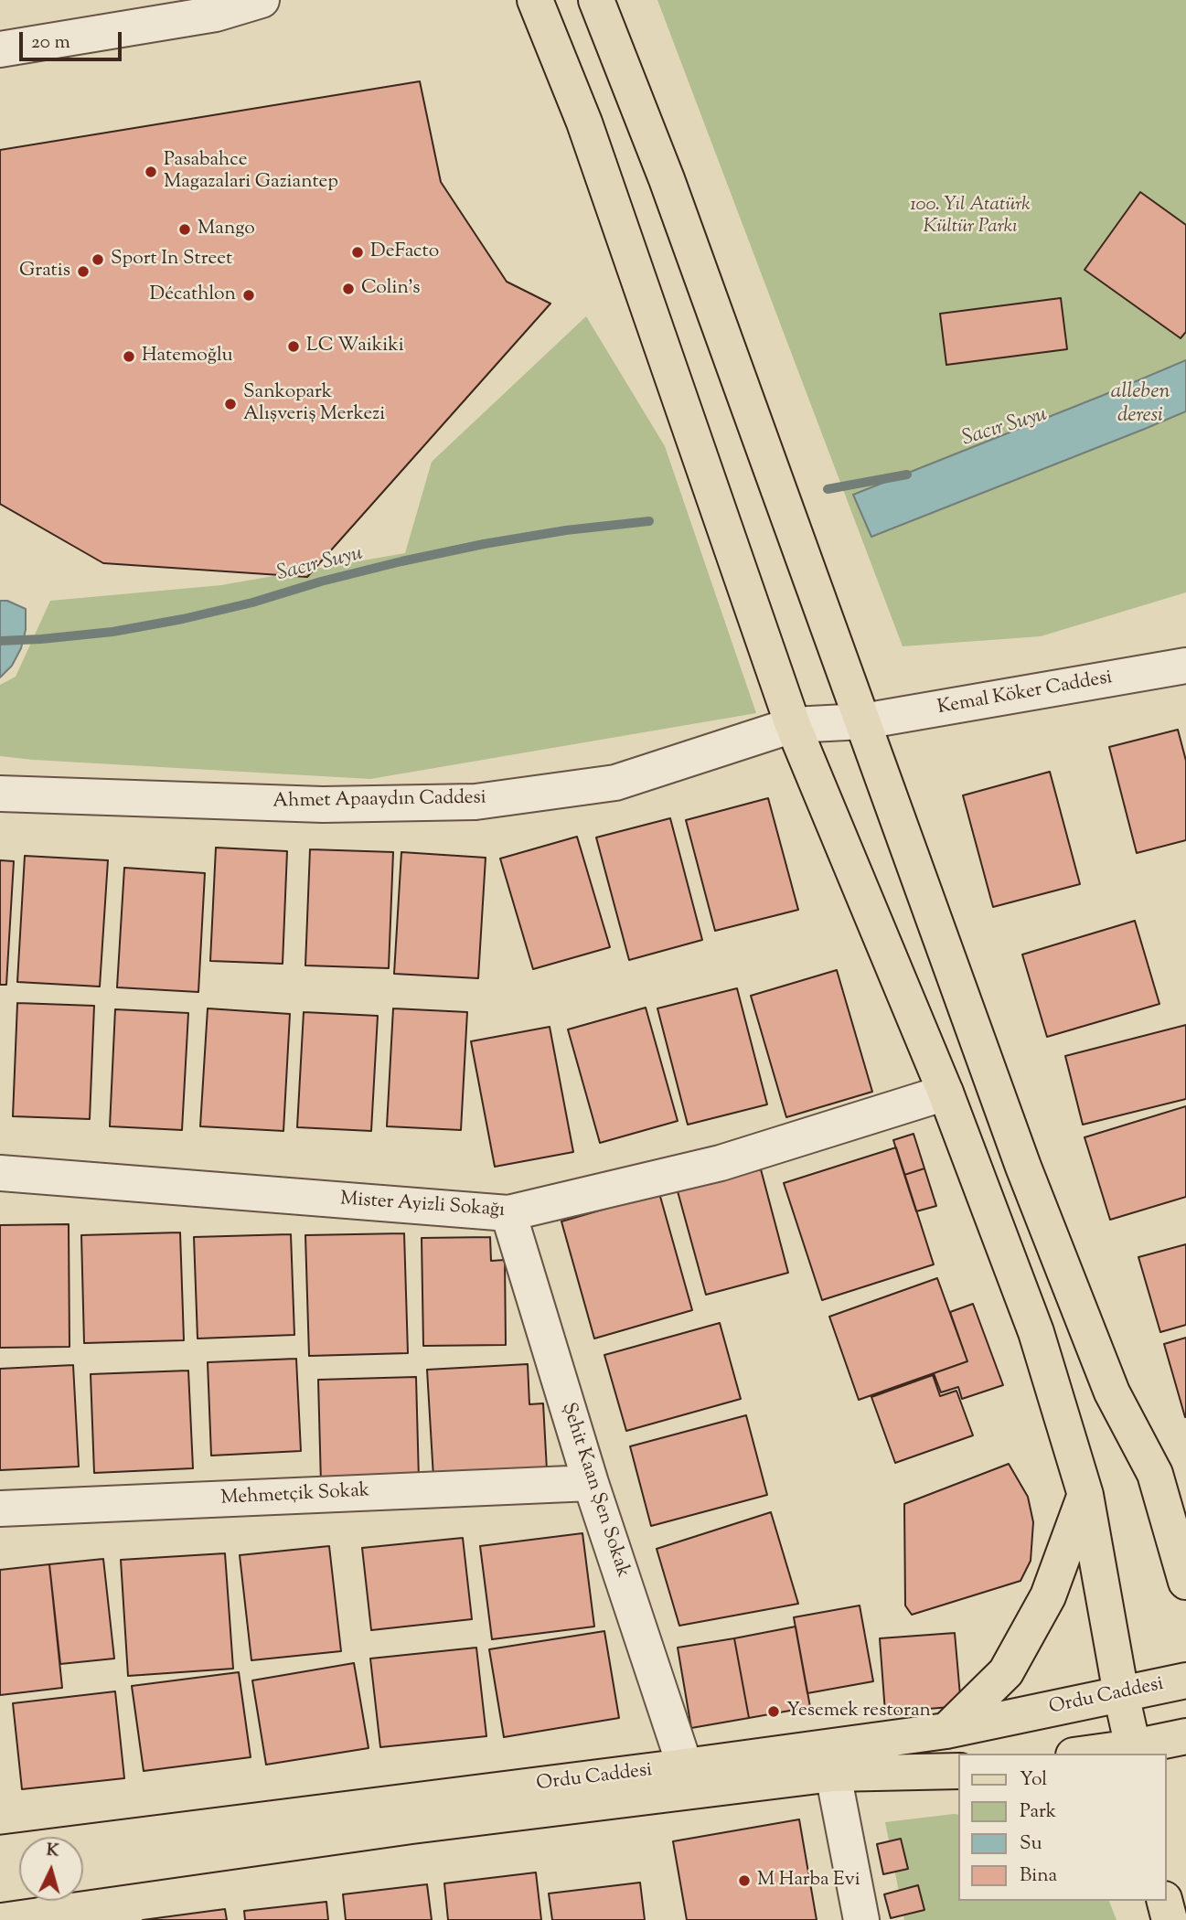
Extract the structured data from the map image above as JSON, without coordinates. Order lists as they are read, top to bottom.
{
  "streets": {
    "main road": ["Ordu Caddesi"],
    "street": [
      "Kemal Köker Caddesi",
      "Ahmet Apaaydın Caddesi",
      "Mister Ayizli Sokağı",
      "Şehit Kaan Şen Sokak",
      "Mehmetçik Sokak"
    ]
  },
  "crossings": [
    ["Kemal Köker Caddesi", "Ahmet Apaaydın Caddesi"],
    ["Mister Ayizli Sokağı", "Şehit Kaan Şen Sokak"],
    ["Şehit Kaan Şen Sokak", "Mehmetçik Sokak"],
    ["Şehit Kaan Şen Sokak", "Ordu Caddesi"]
  ],
  "water": ["alleben deresi", "Sacır Suyu"],
  "parks": ["100. Yıl Atatürk Kültür Parkı"],
  "places": [
    "Pasabahce Magazalari Gaziantep",
    "Mango",
    "DeFacto",
    "Sport In Street",
    "Gratis",
    "Colin's",
    "Décathlon",
    "LC Waikiki",
    "Hatemoğlu",
    "Sankopark Alışveriş Merkezi",
    "Yesemek restoran",
    "M Harba Evi"
  ],
  "legend": [
    "Yol",
    "Park",
    "Su",
    "Bina"
  ],
  "scale_bar": "20 m",
  "north": "top"
}
